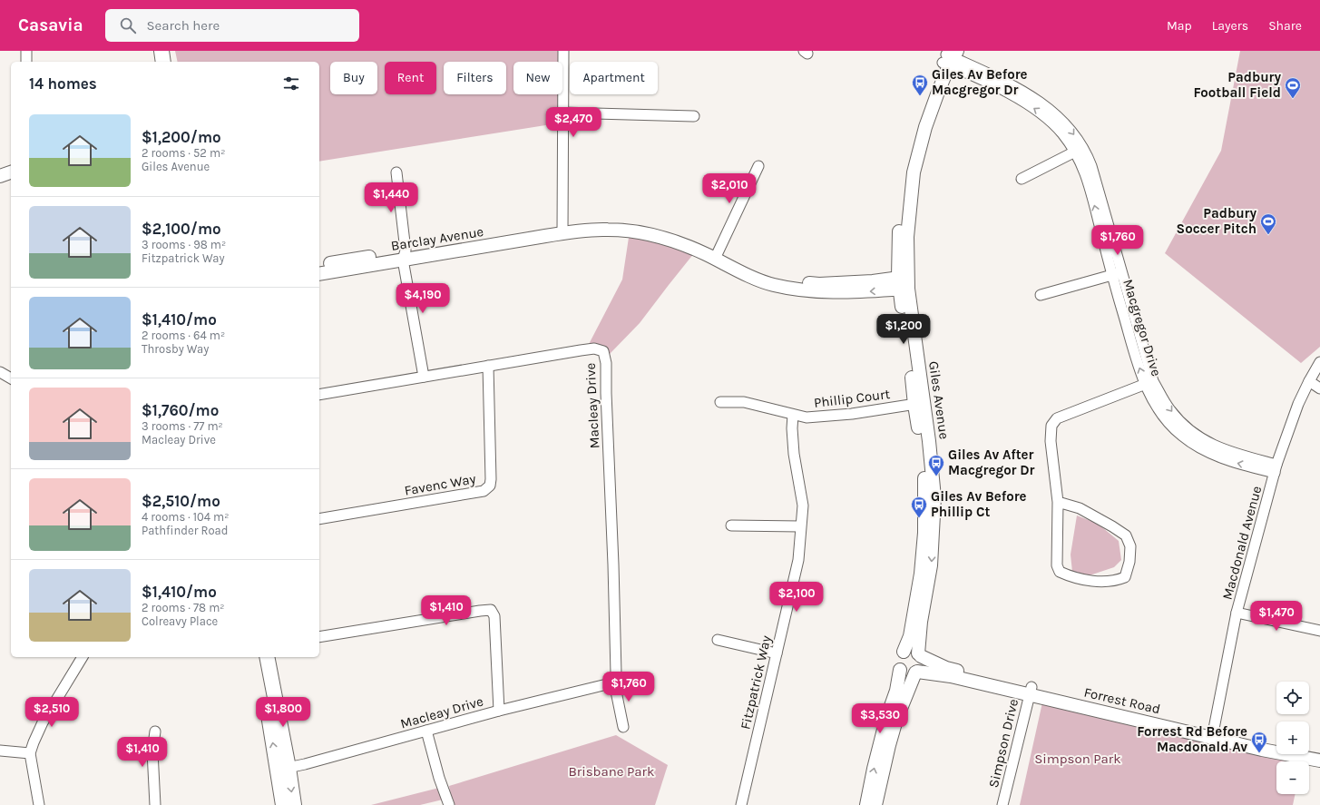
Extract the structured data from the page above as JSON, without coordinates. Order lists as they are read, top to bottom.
{
  "streets": {
    "street": [
      "Barclay Avenue",
      "Macgregor Drive",
      "Phillip Court",
      "Giles Avenue",
      "Macleay Drive",
      "Favenc Way",
      "Macdonald Avenue",
      "Fitzpatrick Way",
      "Forrest Road",
      "Simpson Drive"
    ]
  },
  "crossings": [
    ["Barclay Avenue", "Giles Avenue"],
    ["Macgregor Drive", "Giles Avenue"],
    ["Macgregor Drive", "Macdonald Avenue"],
    ["Phillip Court", "Giles Avenue"],
    ["Phillip Court", "Fitzpatrick Way"],
    ["Giles Avenue", "Forrest Road"],
    ["Macleay Drive", "Favenc Way"],
    ["Macdonald Avenue", "Forrest Road"],
    ["Forrest Road", "Simpson Drive"]
  ],
  "parks": ["Simpson Park", "Brisbane Park"],
  "places": {
    "bus stop": [
      "Giles Av Before Macgregor Dr",
      "Giles Av After Macgregor Dr",
      "Giles Av Before Phillip Ct",
      "Forrest Rd Before Macdonald Av"
    ],
    "sports": ["Padbury Football Field", "Padbury Soccer Pitch"]
  },
  "page": {
    "header": "Casavia",
    "search": "Search here",
    "nav": ["Map", "Layers", "Share"],
    "chip": [
      "Buy",
      "Rent",
      "Filters",
      "New",
      "Apartment"
    ],
    "heading": "14 homes",
    "list": [
      {
        "name": "$1,200/mo",
        "note": "2 rooms · 52 m² · Giles Avenue"
      },
      {
        "name": "$2,100/mo",
        "note": "3 rooms · 98 m² · Fitzpatrick Way"
      },
      {
        "name": "$1,410/mo",
        "note": "2 rooms · 64 m² · Throsby Way"
      },
      {
        "name": "$1,760/mo",
        "note": "3 rooms · 77 m² · Macleay Drive"
      },
      {
        "name": "$2,510/mo",
        "note": "4 rooms · 104 m² · Pathfinder Road"
      },
      {
        "name": "$1,410/mo",
        "note": "2 rooms · 78 m² · Colreavy Place"
      }
    ],
    "price": [
      "$2,470",
      "$2,010",
      "$1,440",
      "$1,760",
      "$4,190",
      "$1,200",
      "$2,100",
      "$1,410",
      "$1,470",
      "$1,760",
      "$2,510",
      "$1,800",
      "$3,530",
      "$1,410"
    ],
    "map_buttons": ["+", "−"]
  }
}
